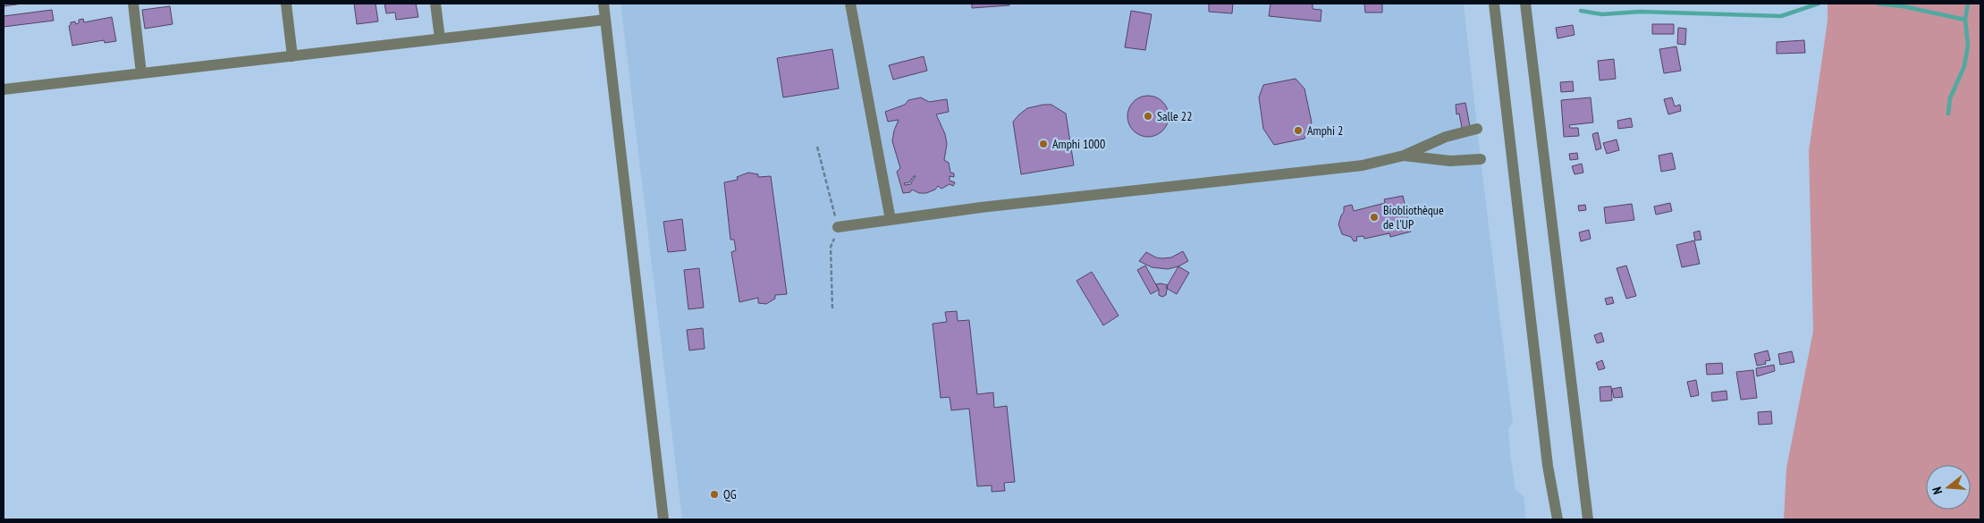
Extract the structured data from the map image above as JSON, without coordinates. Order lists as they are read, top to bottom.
{
  "places": [
    "Salle 22",
    "Amphi 2",
    "Amphi 1000",
    "Biobliothèque de l'UP",
    "QG"
  ],
  "north": "left"
}
